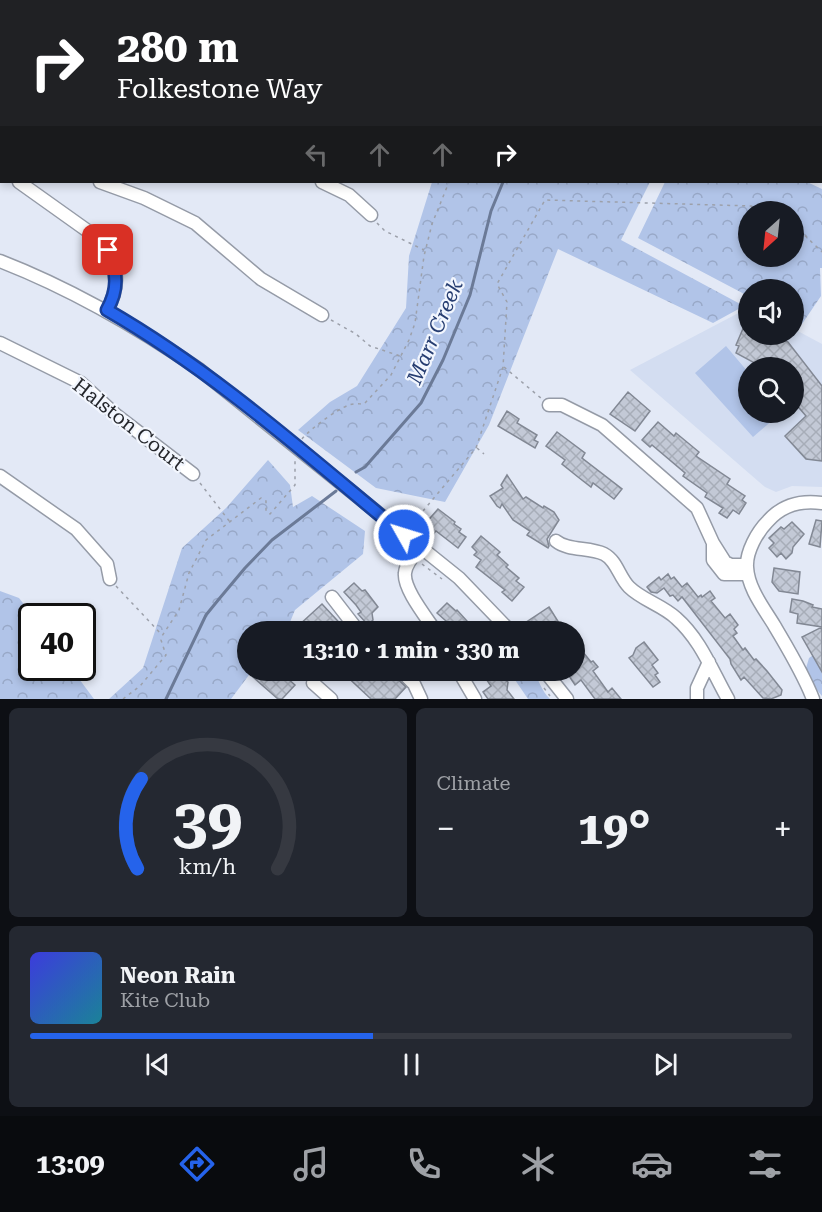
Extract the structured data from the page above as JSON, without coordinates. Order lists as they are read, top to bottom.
{
  "streets": {
    "street": ["Halston Court"]
  },
  "water": ["Marr Creek"],
  "north": "bottom left",
  "page": {
    "turn": ["280 m", "Folkestone Way"],
    "limit": "40",
    "trip": "13:10 · 1 min · 330 m",
    "tile": "Climate",
    "heat": ["−", "19°", "+"],
    "song": ["Neon Rain", "Kite Club"],
    "tabs": "13:09",
    "gauge": ["39", "km/h"]
  }
}
